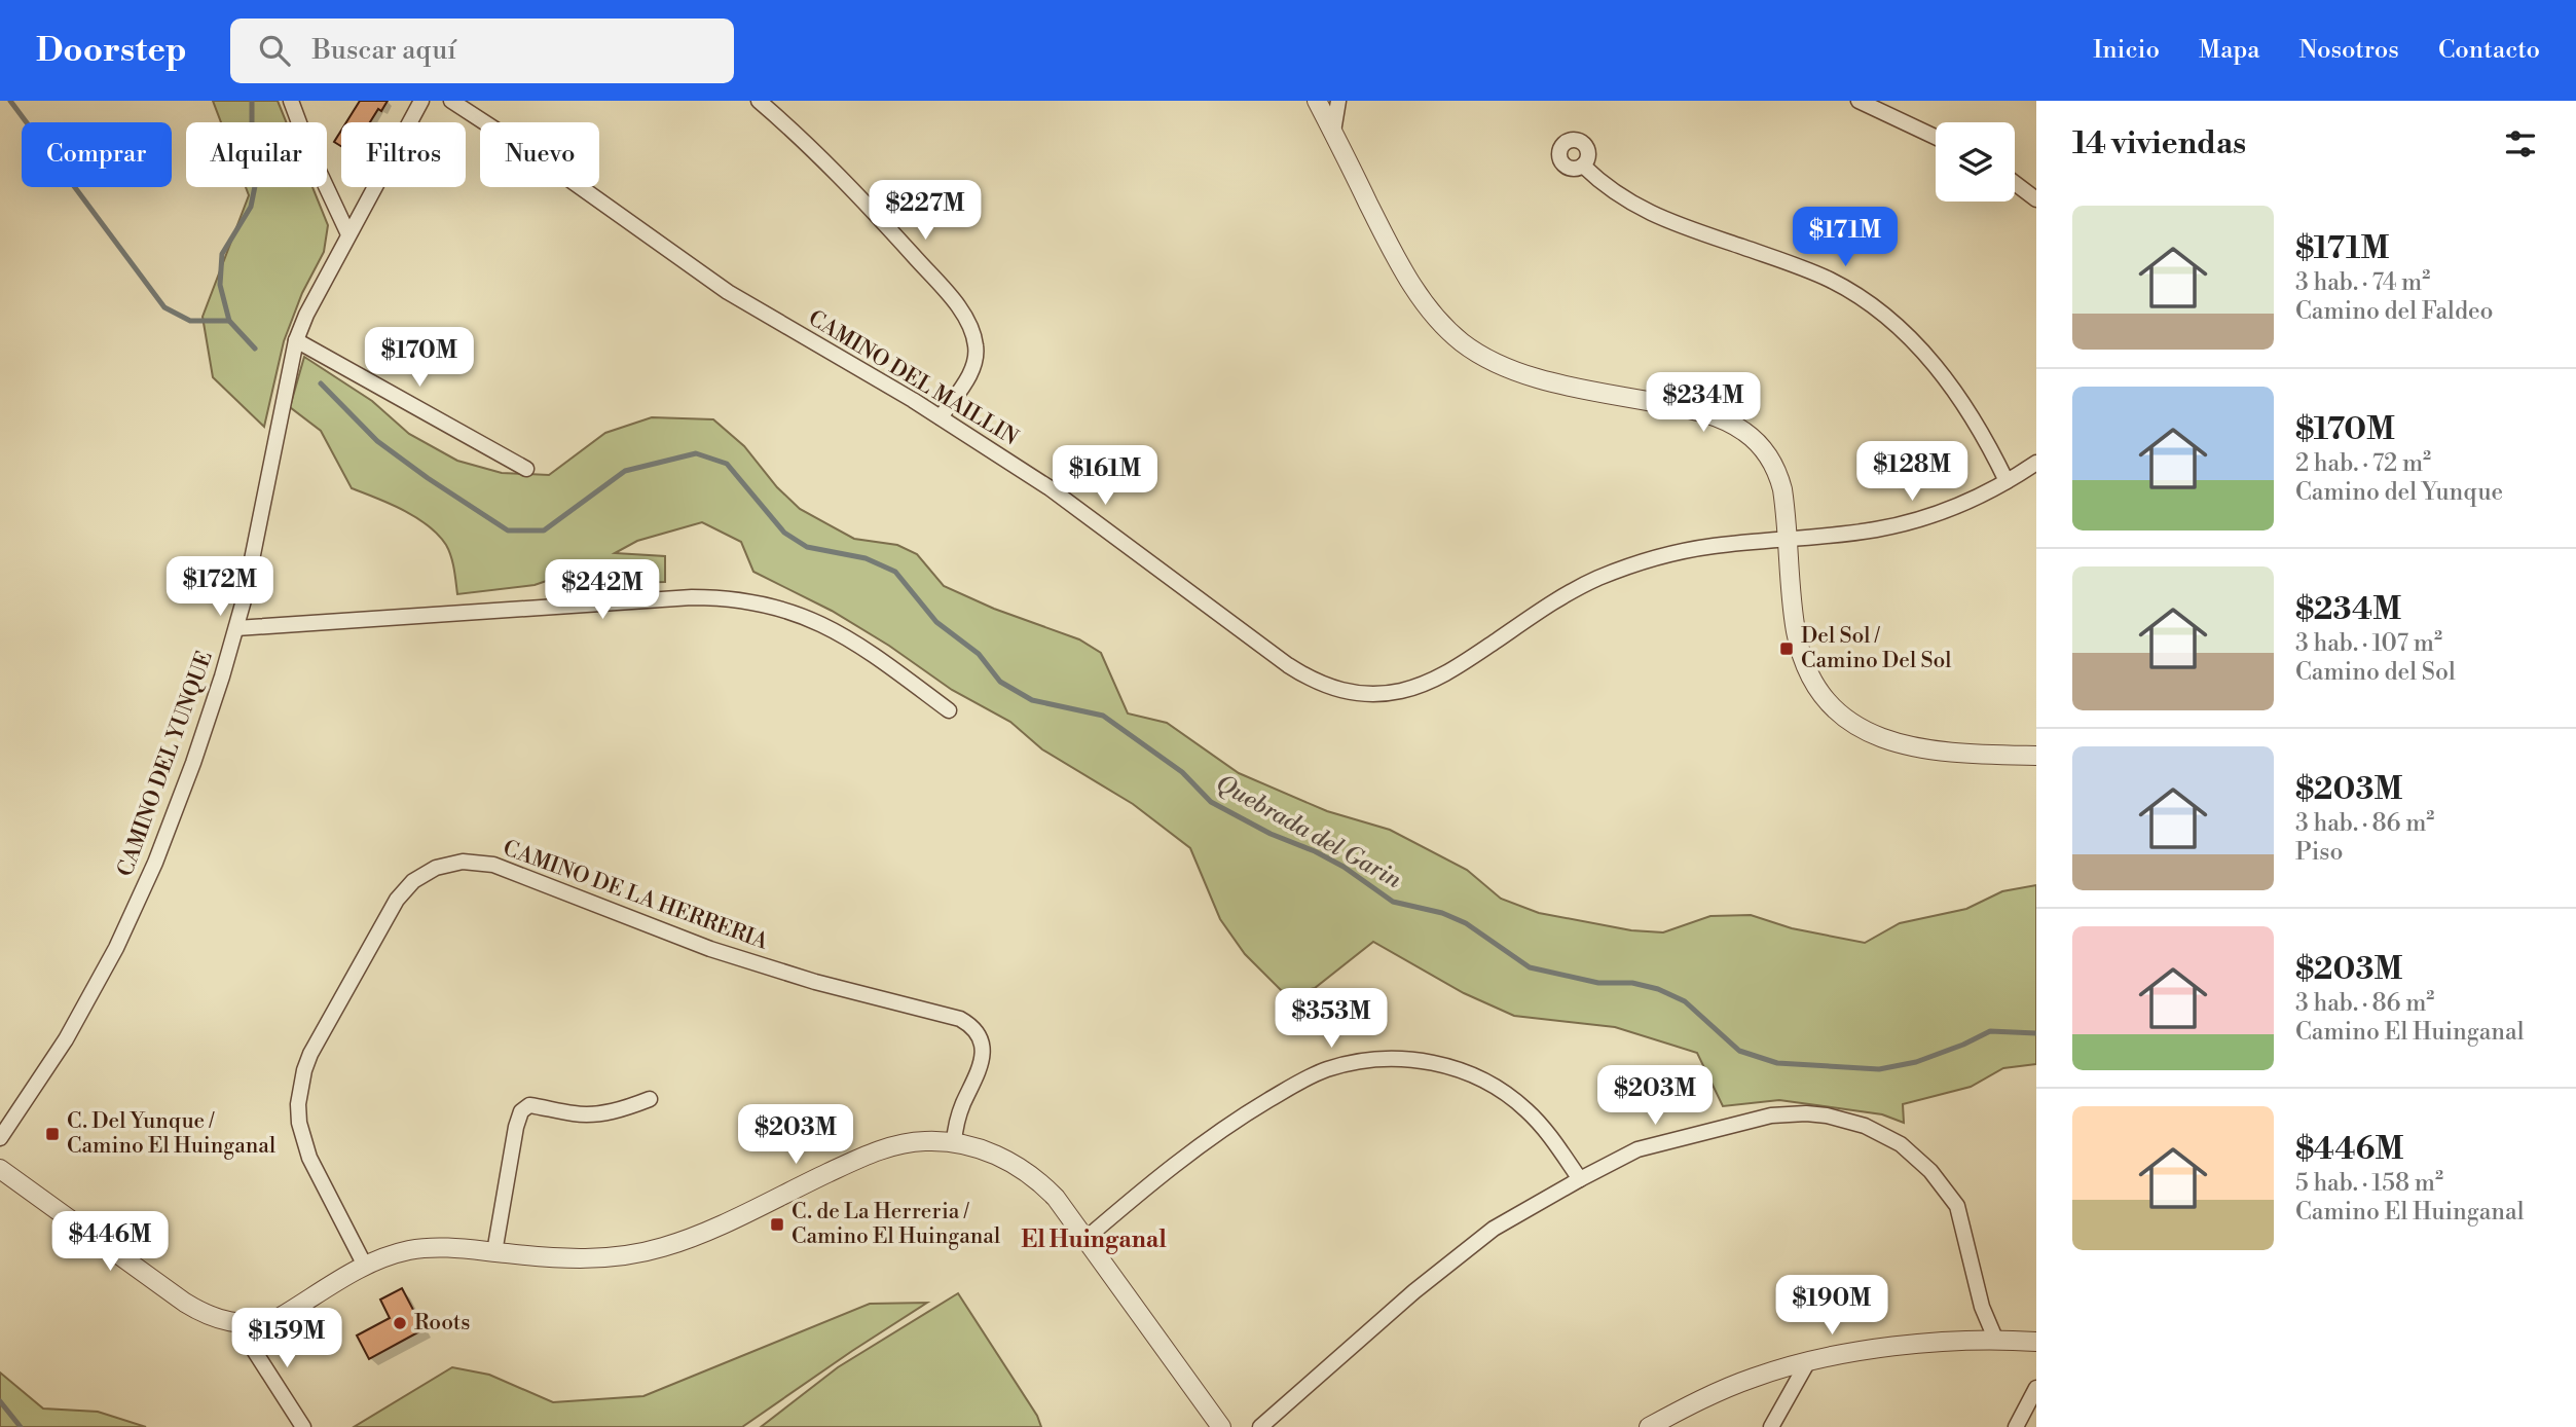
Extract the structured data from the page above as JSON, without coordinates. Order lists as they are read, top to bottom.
{
  "streets": {
    "street": ["CAMINO DEL MAILLIN", "CAMINO DEL YUNQUE", "CAMINO DE LA HERRERIA"]
  },
  "districts": ["El Huinganal"],
  "water": ["Quebrada del Garin"],
  "places": {
    "transit": ["Del Sol / Camino Del Sol", "C. Del Yunque / Camino El Huinganal", "C. de La Herreria / Camino El Huinganal"],
    "other": ["Roots"]
  },
  "page": {
    "header": "Doorstep",
    "search": "Buscar aquí",
    "nav": [
      "Inicio",
      "Mapa",
      "Nosotros",
      "Contacto"
    ],
    "heading": "14 viviendas",
    "chip": [
      "Comprar",
      "Alquilar",
      "Filtros",
      "Nuevo"
    ],
    "price": [
      "$227M",
      "$171M",
      "$170M",
      "$234M",
      "$128M",
      "$161M",
      "$172M",
      "$242M",
      "$353M",
      "$203M",
      "$203M",
      "$446M",
      "$190M",
      "$159M"
    ],
    "list": [
      {
        "name": "$171M",
        "note": "3 hab. · 74 m² · Camino del Faldeo"
      },
      {
        "name": "$170M",
        "note": "2 hab. · 72 m² · Camino del Yunque"
      },
      {
        "name": "$234M",
        "note": "3 hab. · 107 m² · Camino del Sol"
      },
      {
        "name": "$203M",
        "note": "3 hab. · 86 m² · Piso"
      },
      {
        "name": "$203M",
        "note": "3 hab. · 86 m² · Camino El Huinganal"
      },
      {
        "name": "$446M",
        "note": "5 hab. · 158 m² · Camino El Huinganal"
      }
    ]
  }
}
